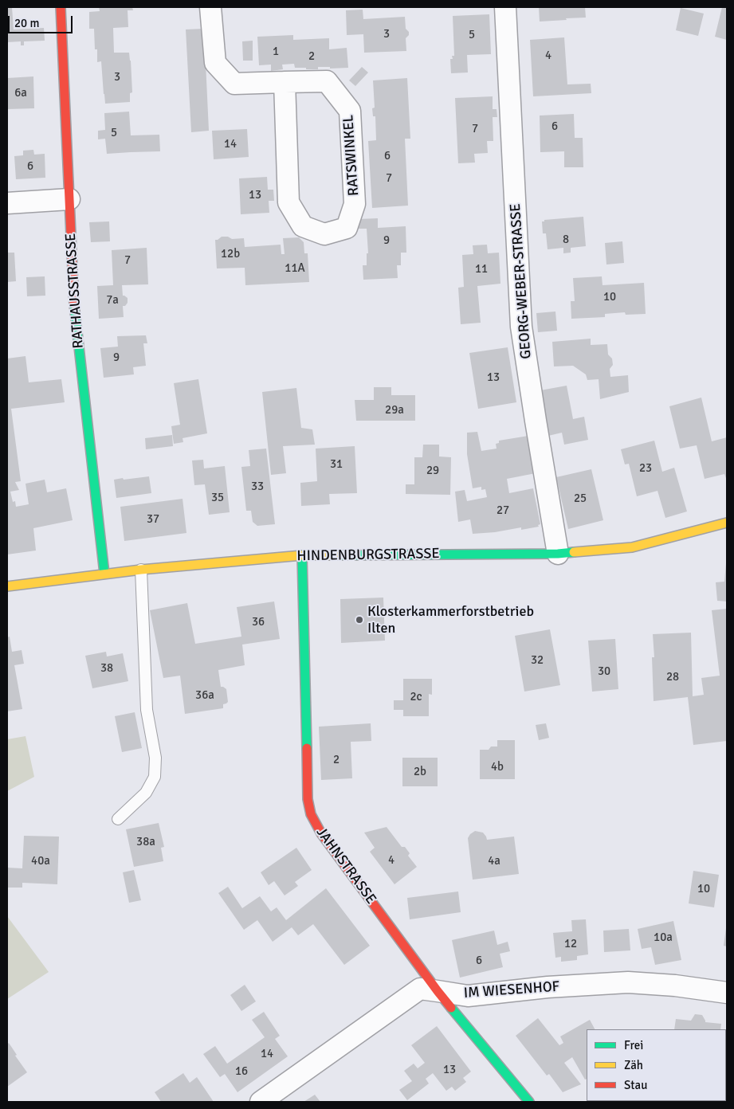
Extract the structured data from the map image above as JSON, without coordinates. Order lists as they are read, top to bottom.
{
  "streets": {
    "street": [
      "RATSWINKEL",
      "GEORG-WEBER-STRASSE",
      "RATHAUSSTRASSE",
      "HINDENBURGSTRASSE",
      "JAHNSTRASSE",
      "IM WIESENHOF"
    ]
  },
  "crossings": [
    ["GEORG-WEBER-STRASSE", "HINDENBURGSTRASSE"],
    ["RATHAUSSTRASSE", "HINDENBURGSTRASSE"],
    ["HINDENBURGSTRASSE", "JAHNSTRASSE"],
    ["JAHNSTRASSE", "IM WIESENHOF"]
  ],
  "places": ["Klosterkammerforstbetrieb Ilten"],
  "house_numbers": [
    "3",
    "5",
    "1",
    "4",
    "2",
    "3",
    "6a",
    "6",
    "7",
    "5",
    "14",
    "6",
    "6",
    "7",
    "13",
    "8",
    "9",
    "12b",
    "7",
    "11A",
    "11",
    "10",
    "7a",
    "9",
    "13",
    "29a",
    "31",
    "23",
    "29",
    "33",
    "35",
    "25",
    "27",
    "37",
    "36",
    "32",
    "38",
    "30",
    "28",
    "36a",
    "2c",
    "2",
    "4b",
    "2b",
    "38a",
    "4",
    "40a",
    "4a",
    "10",
    "10a",
    "12",
    "6",
    "14",
    "13",
    "16"
  ],
  "legend": ["Frei", "Zäh", "Stau"],
  "scale_bar": "20 m"
}
